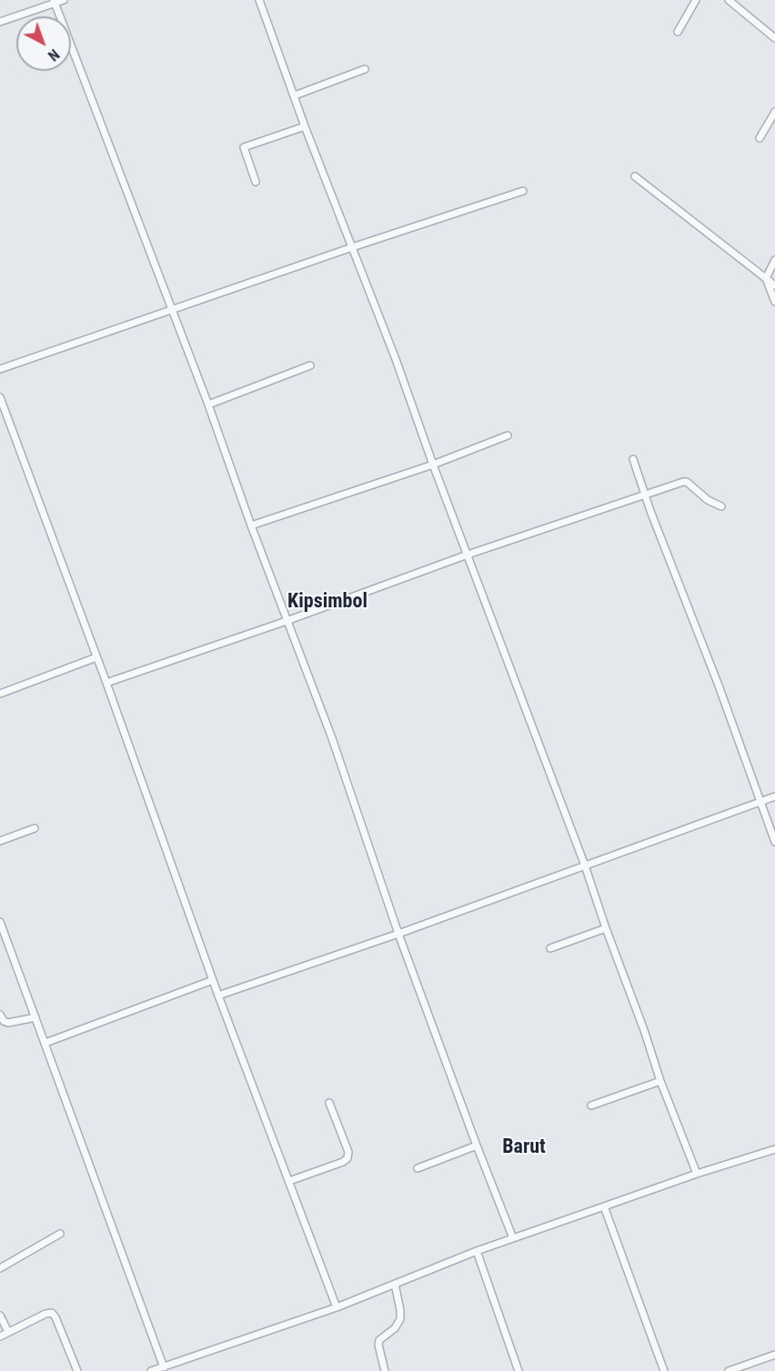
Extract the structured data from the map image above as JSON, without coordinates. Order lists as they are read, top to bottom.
{
  "districts": ["Kipsimbol", "Barut"],
  "north": "bottom right"
}
